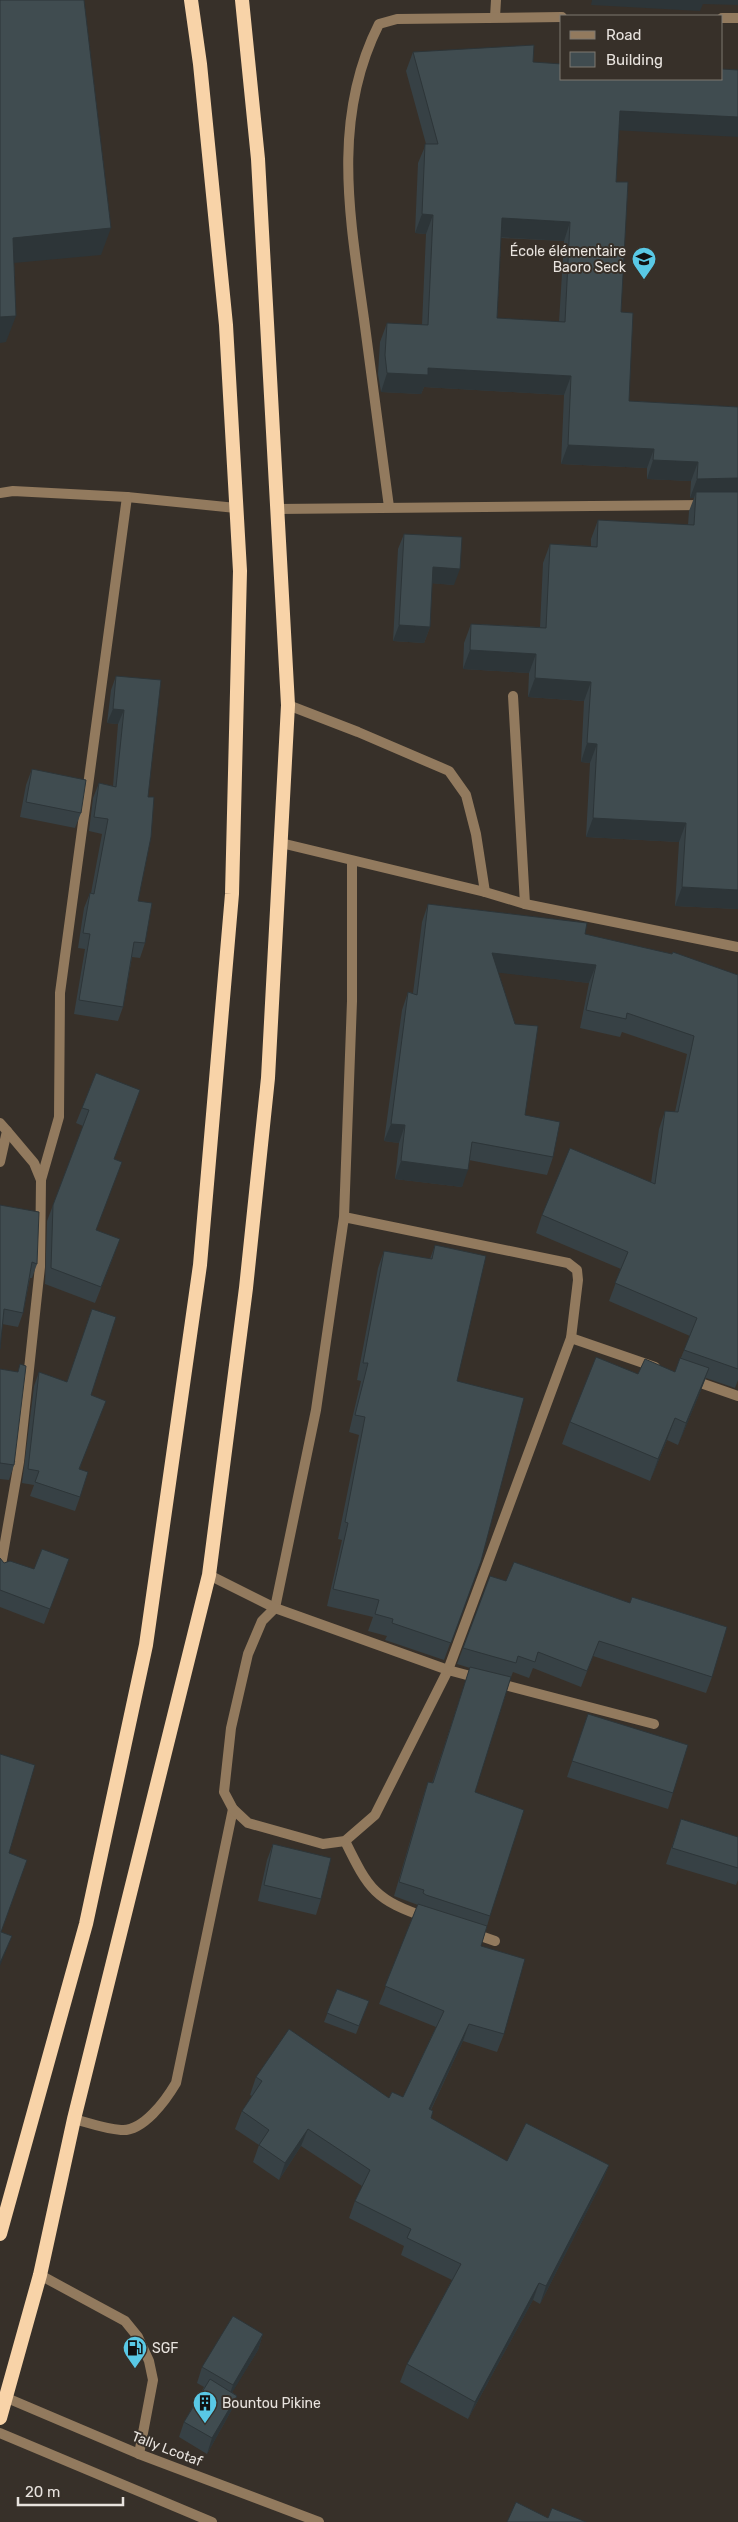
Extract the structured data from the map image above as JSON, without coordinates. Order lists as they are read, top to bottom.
{
  "streets": {
    "street": ["Tally Lcotaf"]
  },
  "places": {
    "school or university": ["École élémentaire Baoro Seck"],
    "fuel station": ["SGF"],
    "building": ["Bountou Pikine"]
  },
  "legend": ["Road", "Building"],
  "scale_bar": "20 m"
}
